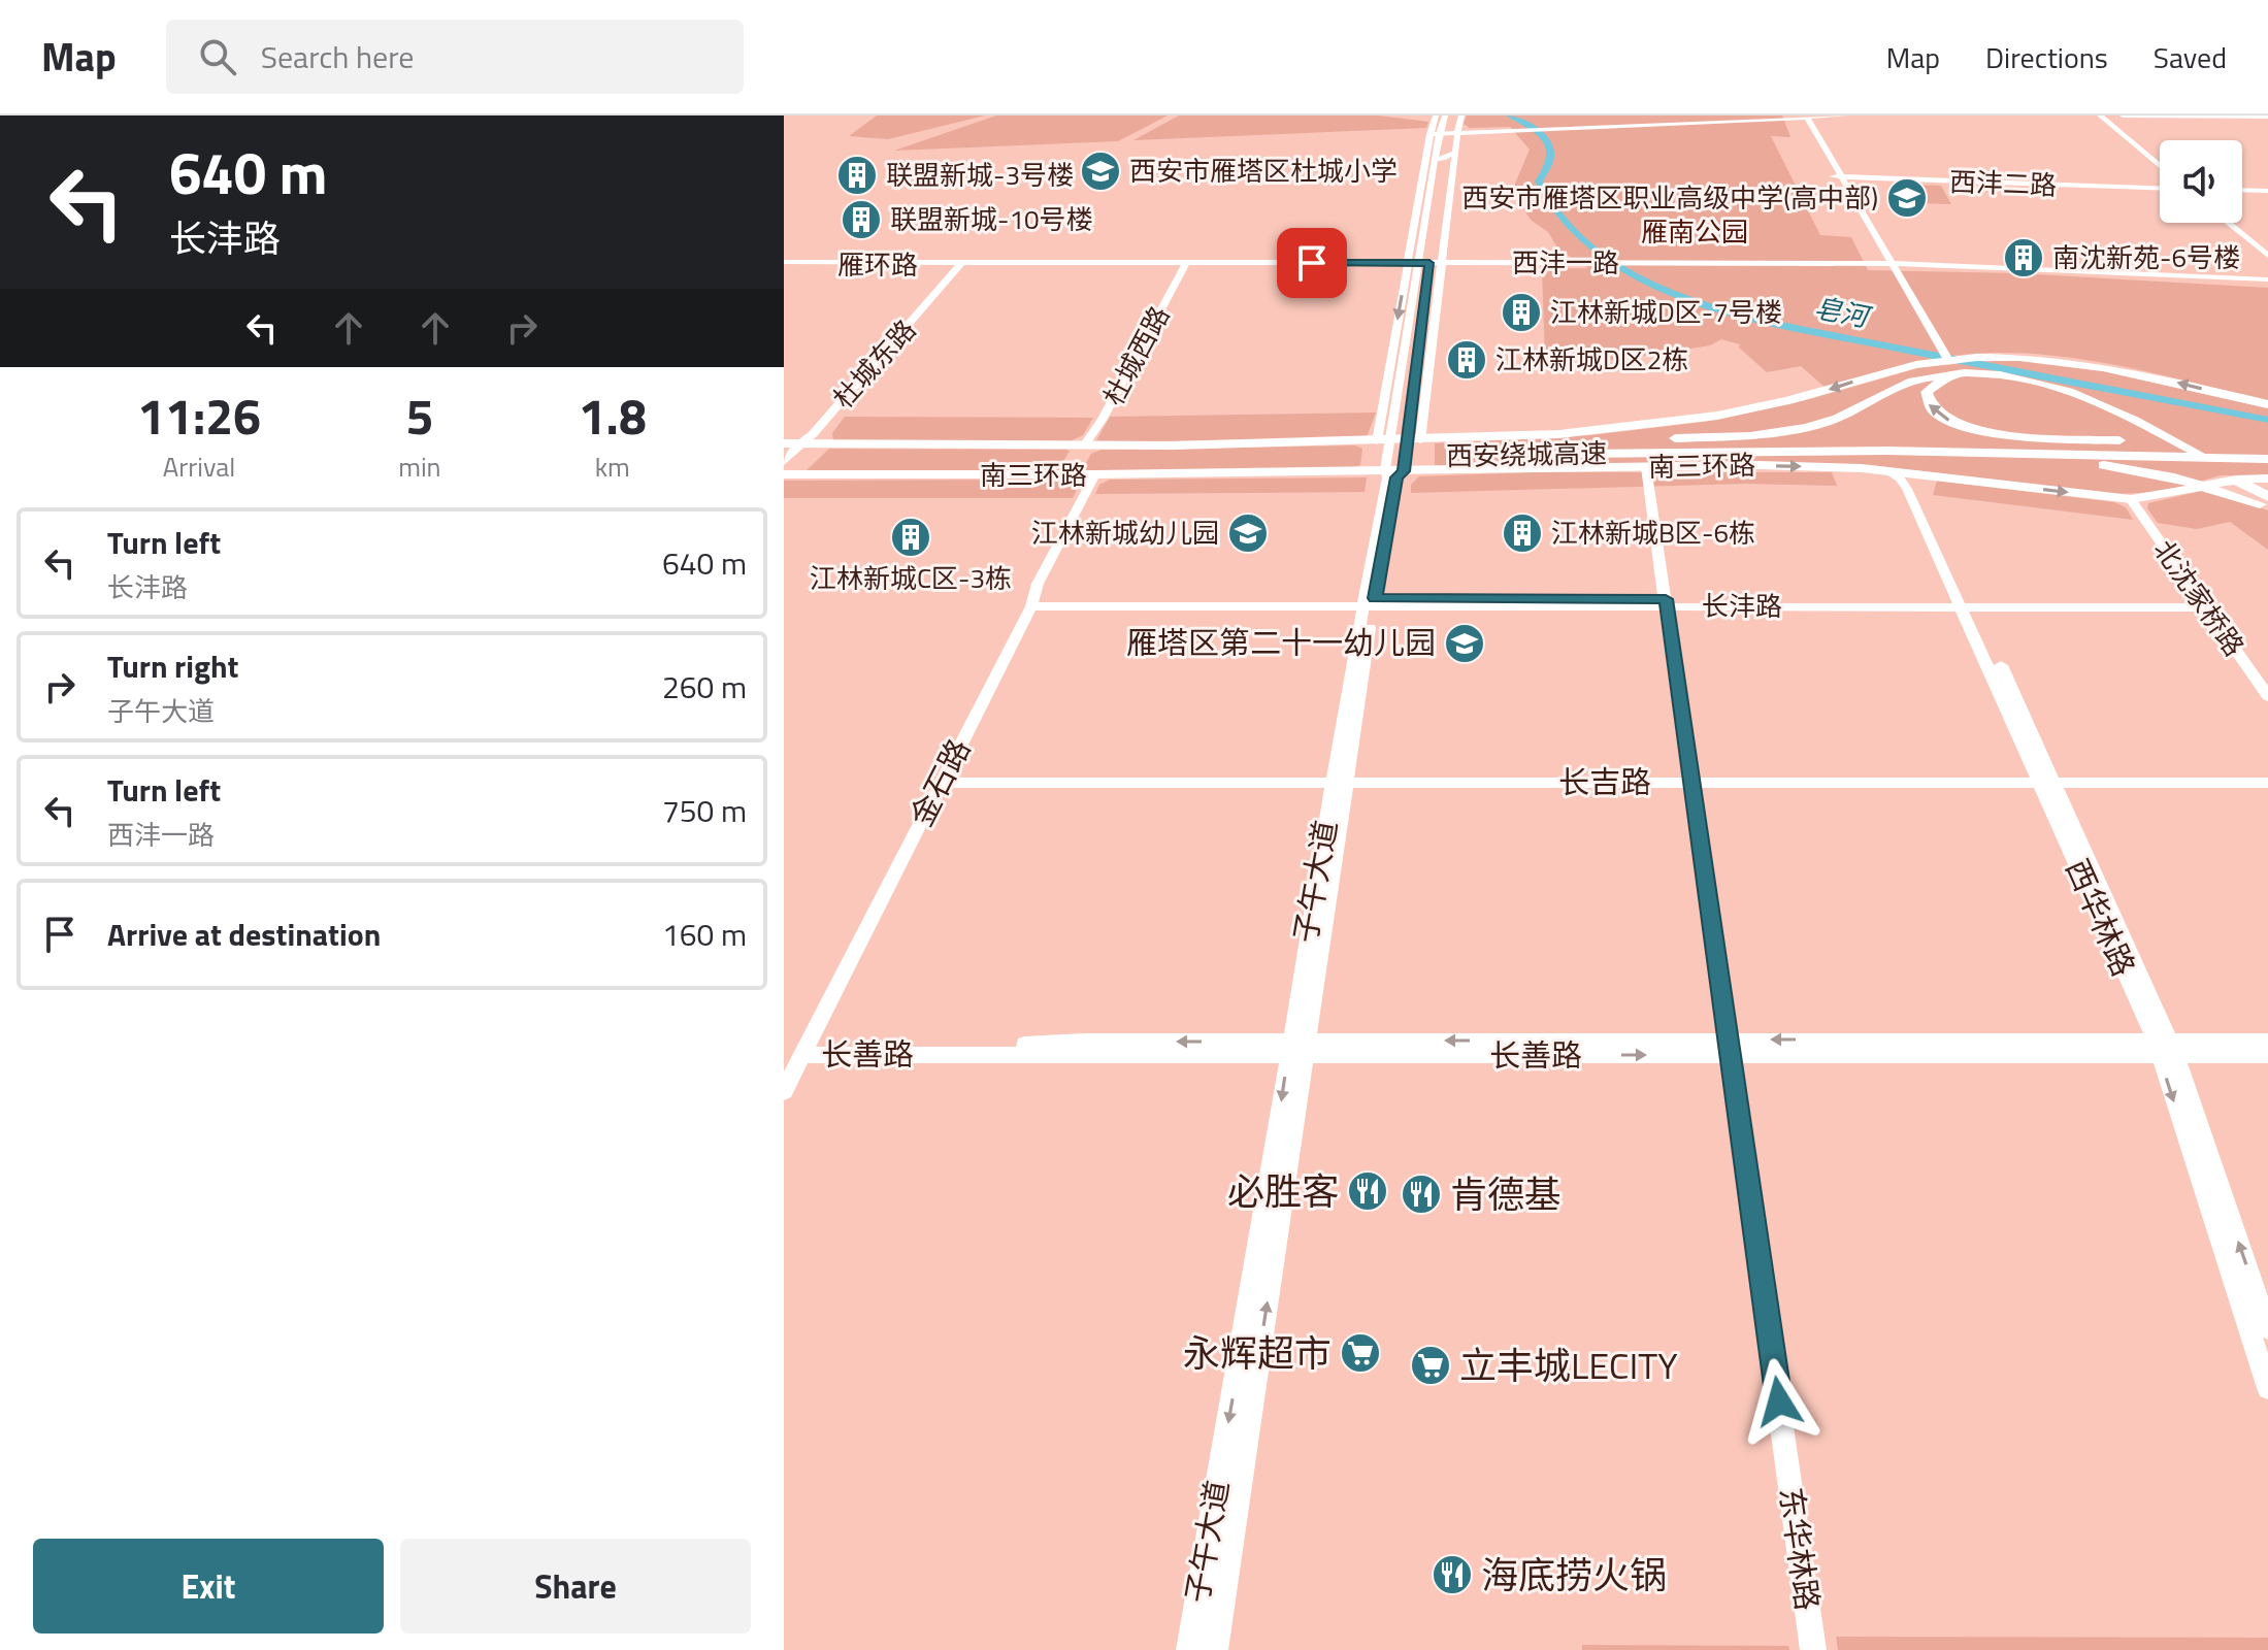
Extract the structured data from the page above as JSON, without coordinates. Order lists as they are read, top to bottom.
{
  "streets": {
    "highway": ["西安绕城高速", "南三环路"],
    "street": [
      "西沣二路",
      "西沣一路",
      "雁环路",
      "杜城西路",
      "杜城东路",
      "北沈家桥路",
      "长沣路",
      "金石路",
      "长吉路",
      "子午大道",
      "西华林路",
      "长善路",
      "东华林路"
    ]
  },
  "crossings": [
    ["西沣一路", "雁环路"],
    ["西沣一路", "杜城西路"],
    ["西沣一路", "杜城东路"],
    ["西沣一路", "子午大道"],
    ["雁环路", "杜城东路"],
    ["杜城西路", "南三环路"],
    ["杜城东路", "西安绕城高速"],
    ["杜城东路", "南三环路"],
    ["南三环路", "北沈家桥路"],
    ["南三环路", "金石路"],
    ["南三环路", "子午大道"],
    ["南三环路", "西华林路"],
    ["南三环路", "东华林路"],
    ["北沈家桥路", "长沣路"],
    ["长沣路", "金石路"],
    ["长沣路", "子午大道"],
    ["长沣路", "西华林路"],
    ["长沣路", "东华林路"],
    ["金石路", "长吉路"],
    ["金石路", "长善路"],
    ["长吉路", "子午大道"],
    ["长吉路", "西华林路"],
    ["长吉路", "东华林路"],
    ["子午大道", "长善路"],
    ["西华林路", "长善路"],
    ["长善路", "东华林路"]
  ],
  "water": ["皂河"],
  "parks": ["雁南公园"],
  "places": {
    "school or university": [
      "西安市雁塔区杜城小学",
      "西安市雁塔区职业高级中学(高中部)",
      "江林新城幼儿园",
      "雁塔区第二十一幼儿园"
    ],
    "building": [
      "联盟新城-3号楼",
      "联盟新城-10号楼",
      "南沈新苑-6号楼",
      "江林新城D区-7号楼",
      "江林新城D区2栋",
      "江林新城B区-6栋",
      "江林新城C区-3栋"
    ],
    "restaurant": ["必胜客", "肯德基", "海底捞火锅"],
    "supermarket": ["永辉超市", "立丰城LECITY"]
  },
  "page": {
    "header": "Map",
    "search": "Search here",
    "nav": ["Map", "Directions", "Saved"],
    "turn": ["640 m", "长沣路"],
    "eta": [
      "11:26",
      "Arrival",
      "5",
      "min",
      "1.8",
      "km"
    ],
    "list": [
      {
        "name": "Turn left",
        "note": "长沣路",
        "value": "640 m"
      },
      {
        "name": "Turn right",
        "note": "子午大道",
        "value": "260 m"
      },
      {
        "name": "Turn left",
        "note": "西沣一路",
        "value": "750 m"
      },
      {
        "name": "Arrive at destination",
        "value": "160 m"
      }
    ],
    "buttons": ["Exit", "Share"]
  }
}
